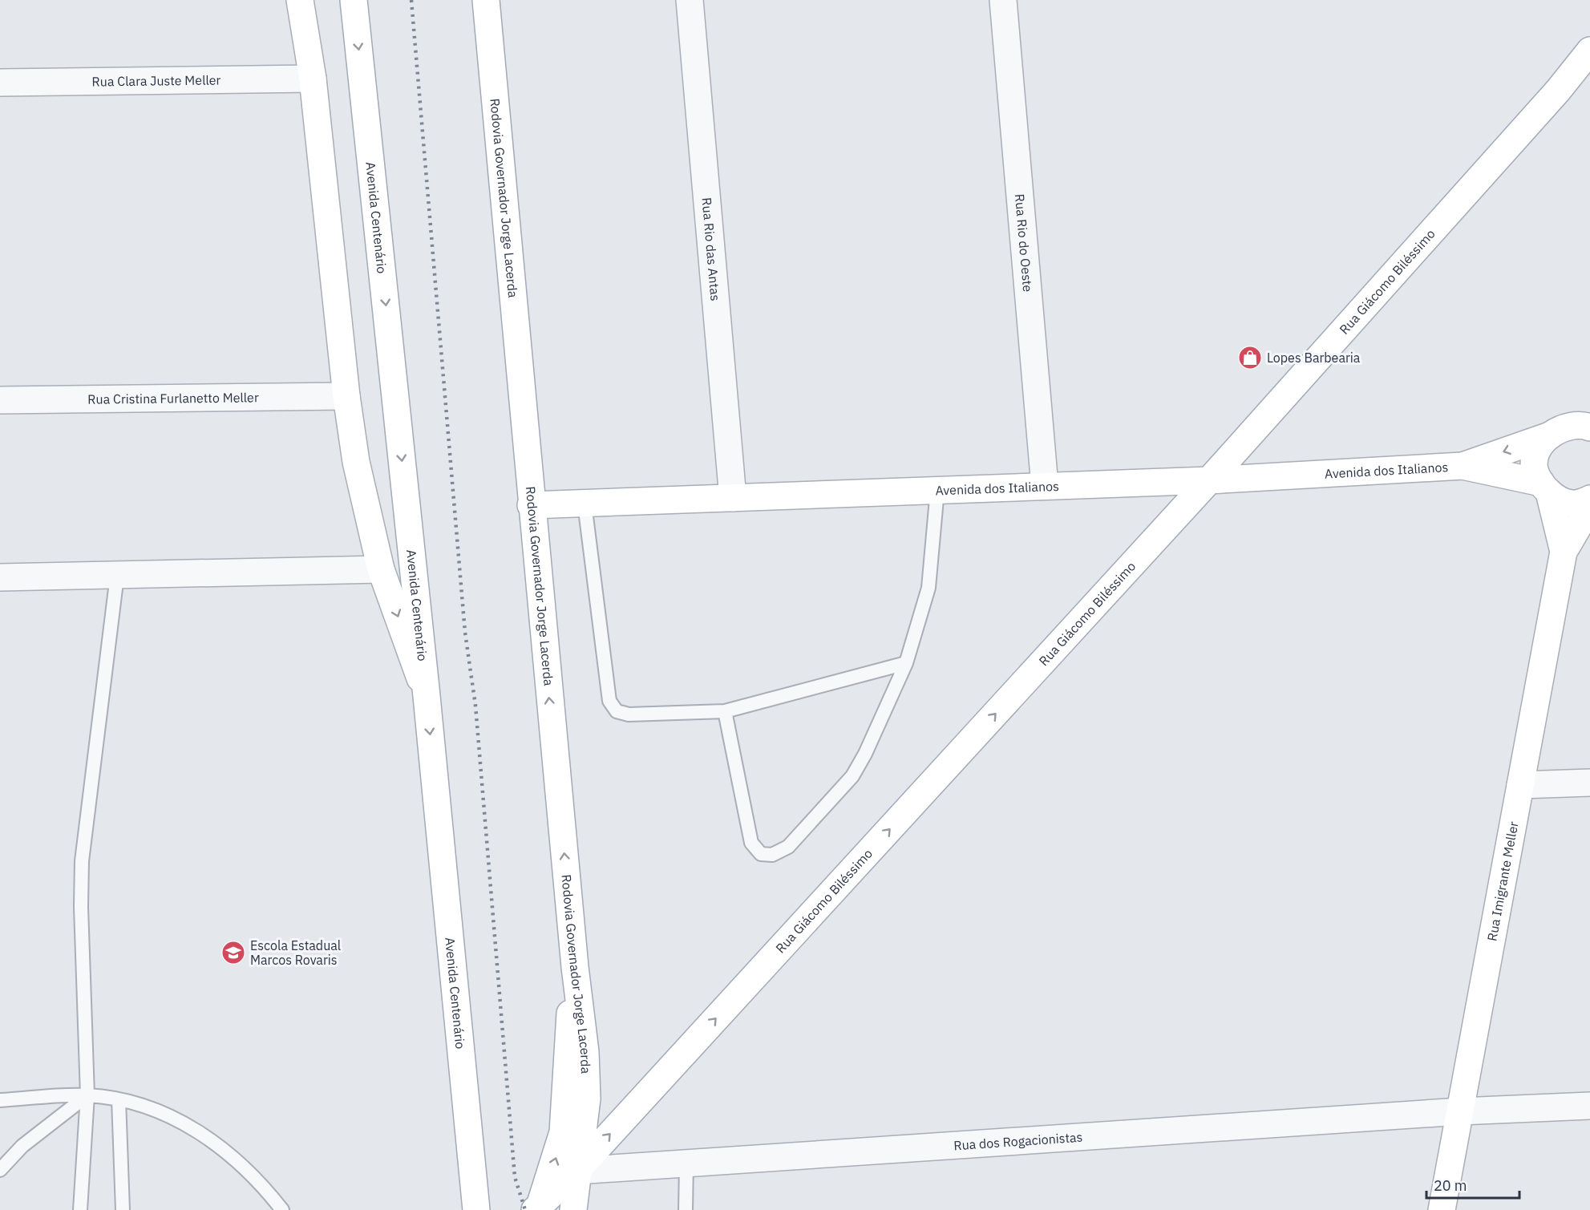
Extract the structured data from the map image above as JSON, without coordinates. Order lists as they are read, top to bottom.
{
  "streets": {
    "main road": [
      "Rodovia Governador Jorge Lacerda",
      "Avenida Centenário",
      "Rua Giácomo Biléssimo",
      "Avenida dos Italianos",
      "Rua Imigrante Meller"
    ],
    "street": [
      "Rua Clara Juste Meller",
      "Rua Rio do Oeste",
      "Rua Rio das Antas",
      "Rua Cristina Furlanetto Meller",
      "Rua dos Rogacionistas"
    ]
  },
  "crossings": [
    ["Rodovia Governador Jorge Lacerda", "Rua Giácomo Biléssimo"],
    ["Rodovia Governador Jorge Lacerda", "Avenida dos Italianos"],
    ["Rodovia Governador Jorge Lacerda", "Rua dos Rogacionistas"],
    ["Rua Rio do Oeste", "Avenida dos Italianos"],
    ["Rua Rio das Antas", "Avenida dos Italianos"],
    ["Rua Giácomo Biléssimo", "Avenida dos Italianos"],
    ["Rua Giácomo Biléssimo", "Rua dos Rogacionistas"],
    ["Avenida dos Italianos", "Rua Imigrante Meller"],
    ["Rua Imigrante Meller", "Rua dos Rogacionistas"]
  ],
  "one_way": ["Rua Giácomo Biléssimo"],
  "places": {
    "shop": ["Lopes Barbearia"],
    "school or university": ["Escola Estadual Marcos Rovaris"]
  },
  "scale_bar": "20 m"
}
